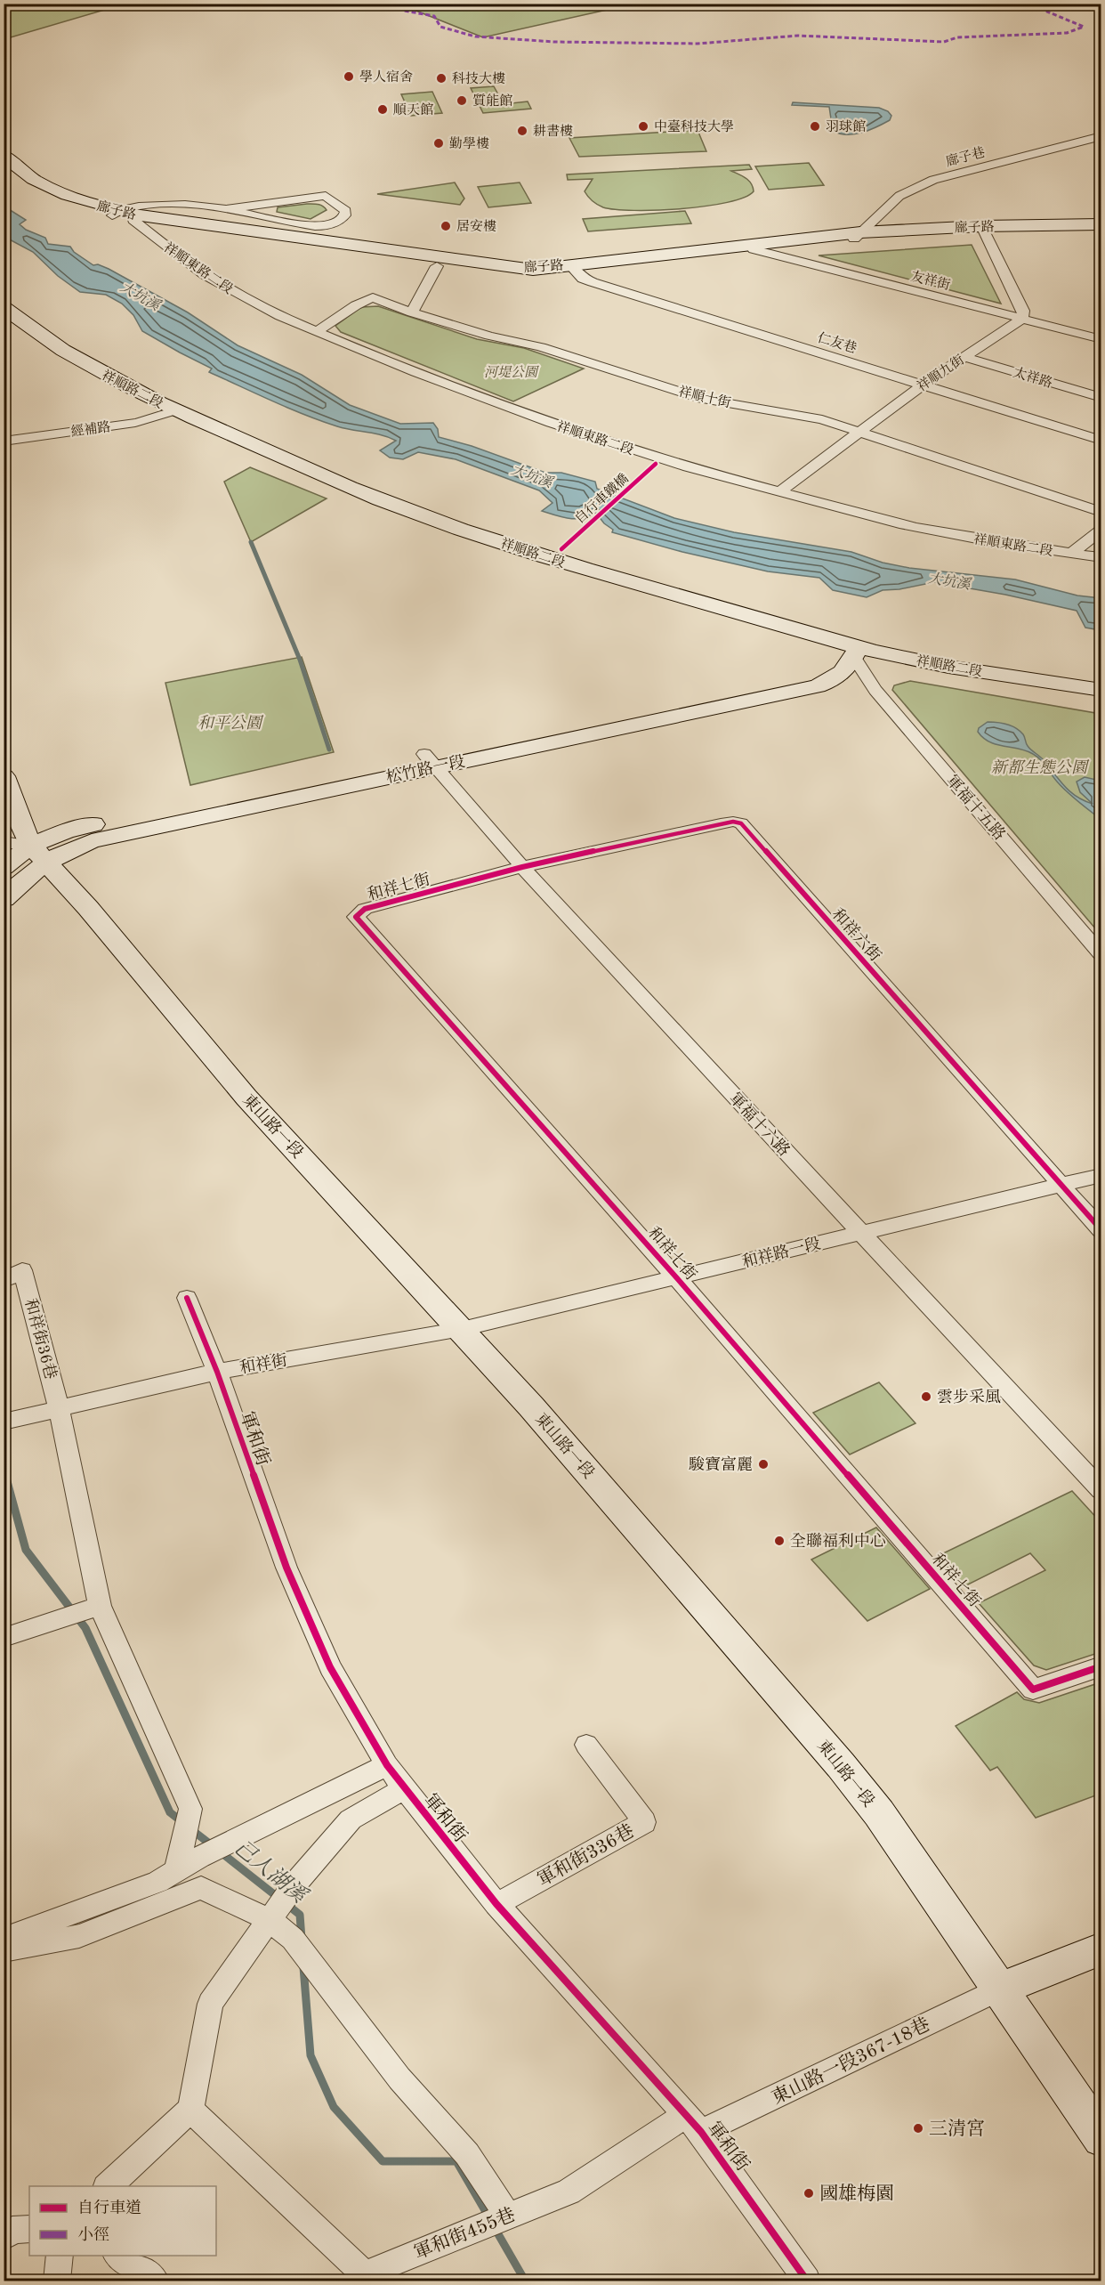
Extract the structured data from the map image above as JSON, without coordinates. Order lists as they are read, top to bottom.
{
  "streets": {
    "main road": [
      "廍子路",
      "祥順路二段",
      "松竹路一段",
      "東山路一段"
    ],
    "street": [
      "廍子巷",
      "祥順東路二段",
      "友祥街",
      "仁友巷",
      "祥順九街",
      "太祥路",
      "祥順十街",
      "經補路",
      "軍福十五路",
      "和祥七街",
      "和祥六街",
      "軍福十六路",
      "和祥路一段",
      "和祥街36巷",
      "和祥街",
      "軍和街",
      "軍和街336巷",
      "東山路一段367-18巷",
      "軍和街455巷"
    ],
    "cycle path": ["自行車鐵橋"]
  },
  "crossings": [
    ["廍子巷", "廍子路"],
    ["廍子路", "祥順東路二段"],
    ["廍子路", "友祥街"],
    ["廍子路", "仁友巷"],
    ["祥順東路二段", "祥順九街"],
    ["祥順東路二段", "祥順十街"],
    ["友祥街", "祥順九街"],
    ["仁友巷", "祥順九街"],
    ["祥順九街", "太祥路"],
    ["祥順九街", "祥順十街"],
    ["祥順路二段", "經補路"],
    ["祥順路二段", "松竹路一段"],
    ["祥順路二段", "軍福十五路"],
    ["松竹路一段", "軍福十五路"],
    ["松竹路一段", "軍福十六路"],
    ["松竹路一段", "東山路一段"],
    ["和祥七街", "和祥六街"],
    ["和祥七街", "軍福十六路"],
    ["和祥七街", "和祥路一段"],
    ["和祥六街", "軍福十六路"],
    ["和祥六街", "和祥路一段"],
    ["軍福十六路", "和祥路一段"],
    ["東山路一段", "和祥路一段"],
    ["東山路一段", "和祥街"],
    ["東山路一段", "東山路一段367-18巷"],
    ["和祥路一段", "和祥街"],
    ["和祥街36巷", "和祥街"],
    ["和祥街", "軍和街"],
    ["軍和街", "軍和街336巷"],
    ["軍和街", "東山路一段367-18巷"],
    ["軍和街", "軍和街455巷"],
    ["東山路一段367-18巷", "軍和街455巷"]
  ],
  "water": ["大坑溪", "己人湖溪"],
  "parks": ["河堤公園", "和平公園", "新都生態公園"],
  "places": [
    "學人宿舍",
    "科技大樓",
    "質能館",
    "順天館",
    "中臺科技大學",
    "羽球館",
    "耕書樓",
    "勤學樓",
    "居安樓",
    "雲步采風",
    "駿寶富麗",
    "全聯福利中心",
    "三清宮",
    "國雄梅園"
  ],
  "legend": ["自行車道", "小徑"]
}
